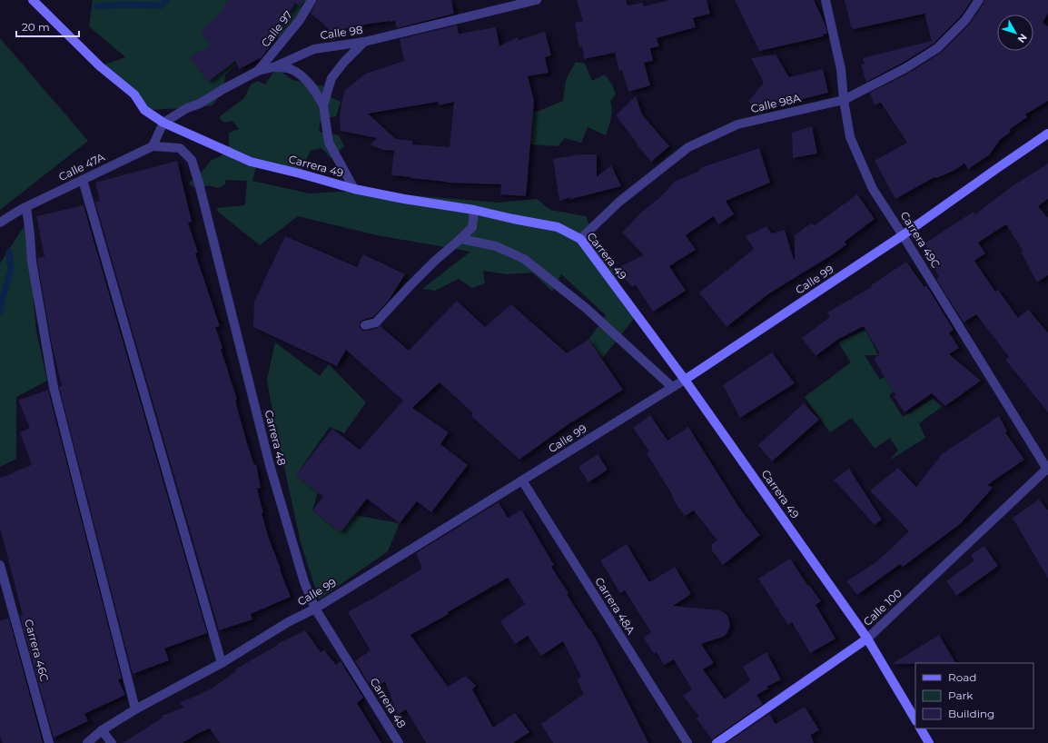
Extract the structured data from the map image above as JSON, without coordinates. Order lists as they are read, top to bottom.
{
  "streets": {
    "street": [
      "Calle 97",
      "Calle 98",
      "Calle 98A",
      "Carrera 49",
      "Calle 47A",
      "Carrera 49C",
      "Calle 99",
      "Carrera 48",
      "Carrera 48A",
      "Calle 100",
      "Carrera 46C"
    ]
  },
  "crossings": [
    ["Calle 97", "Calle 98"],
    ["Calle 98", "Carrera 49"],
    ["Calle 98A", "Carrera 49"],
    ["Calle 98A", "Carrera 49C"],
    ["Carrera 49", "Calle 99"],
    ["Carrera 49", "Calle 100"],
    ["Calle 47A", "Carrera 48"],
    ["Carrera 49C", "Calle 99"],
    ["Carrera 49C", "Calle 100"],
    ["Calle 99", "Carrera 48"],
    ["Calle 99", "Carrera 48A"]
  ],
  "legend": ["Road", "Park", "Building"],
  "scale_bar": "20 m",
  "north": "bottom right"
}
